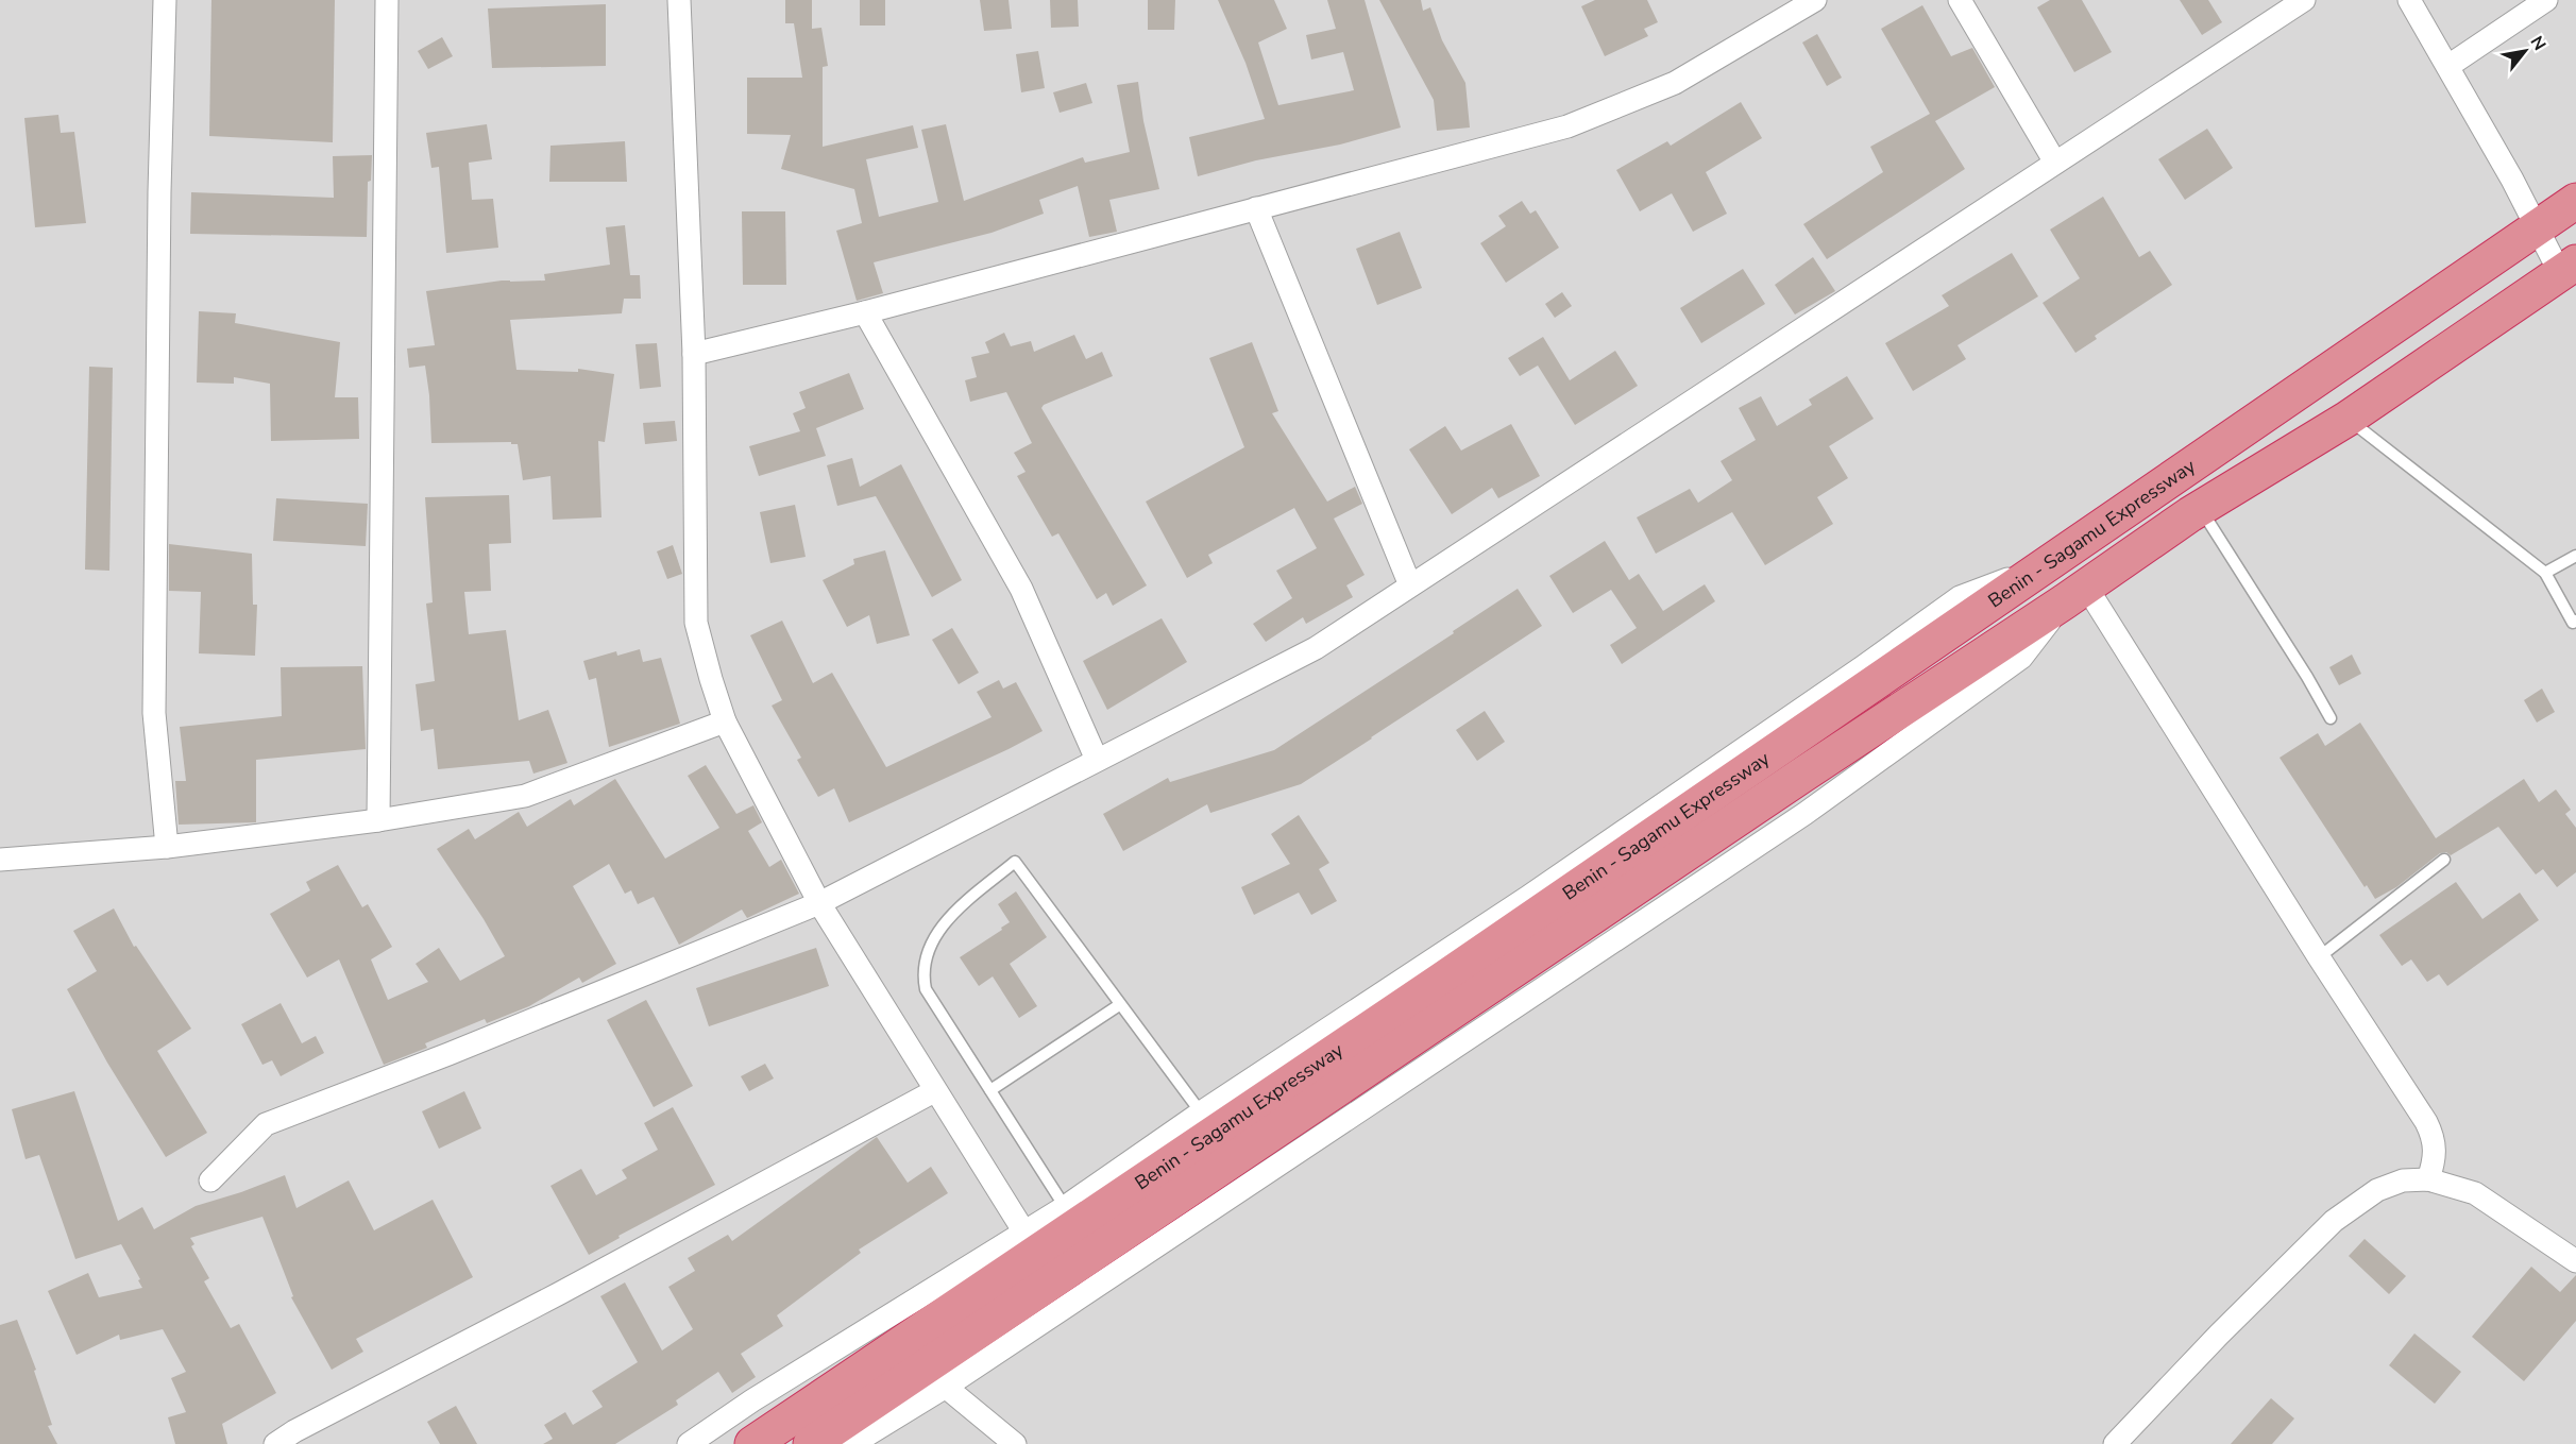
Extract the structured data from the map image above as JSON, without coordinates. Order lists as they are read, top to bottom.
{
  "streets": {
    "highway": ["Benin - Sagamu Expressway"]
  },
  "north": "top right"
}
